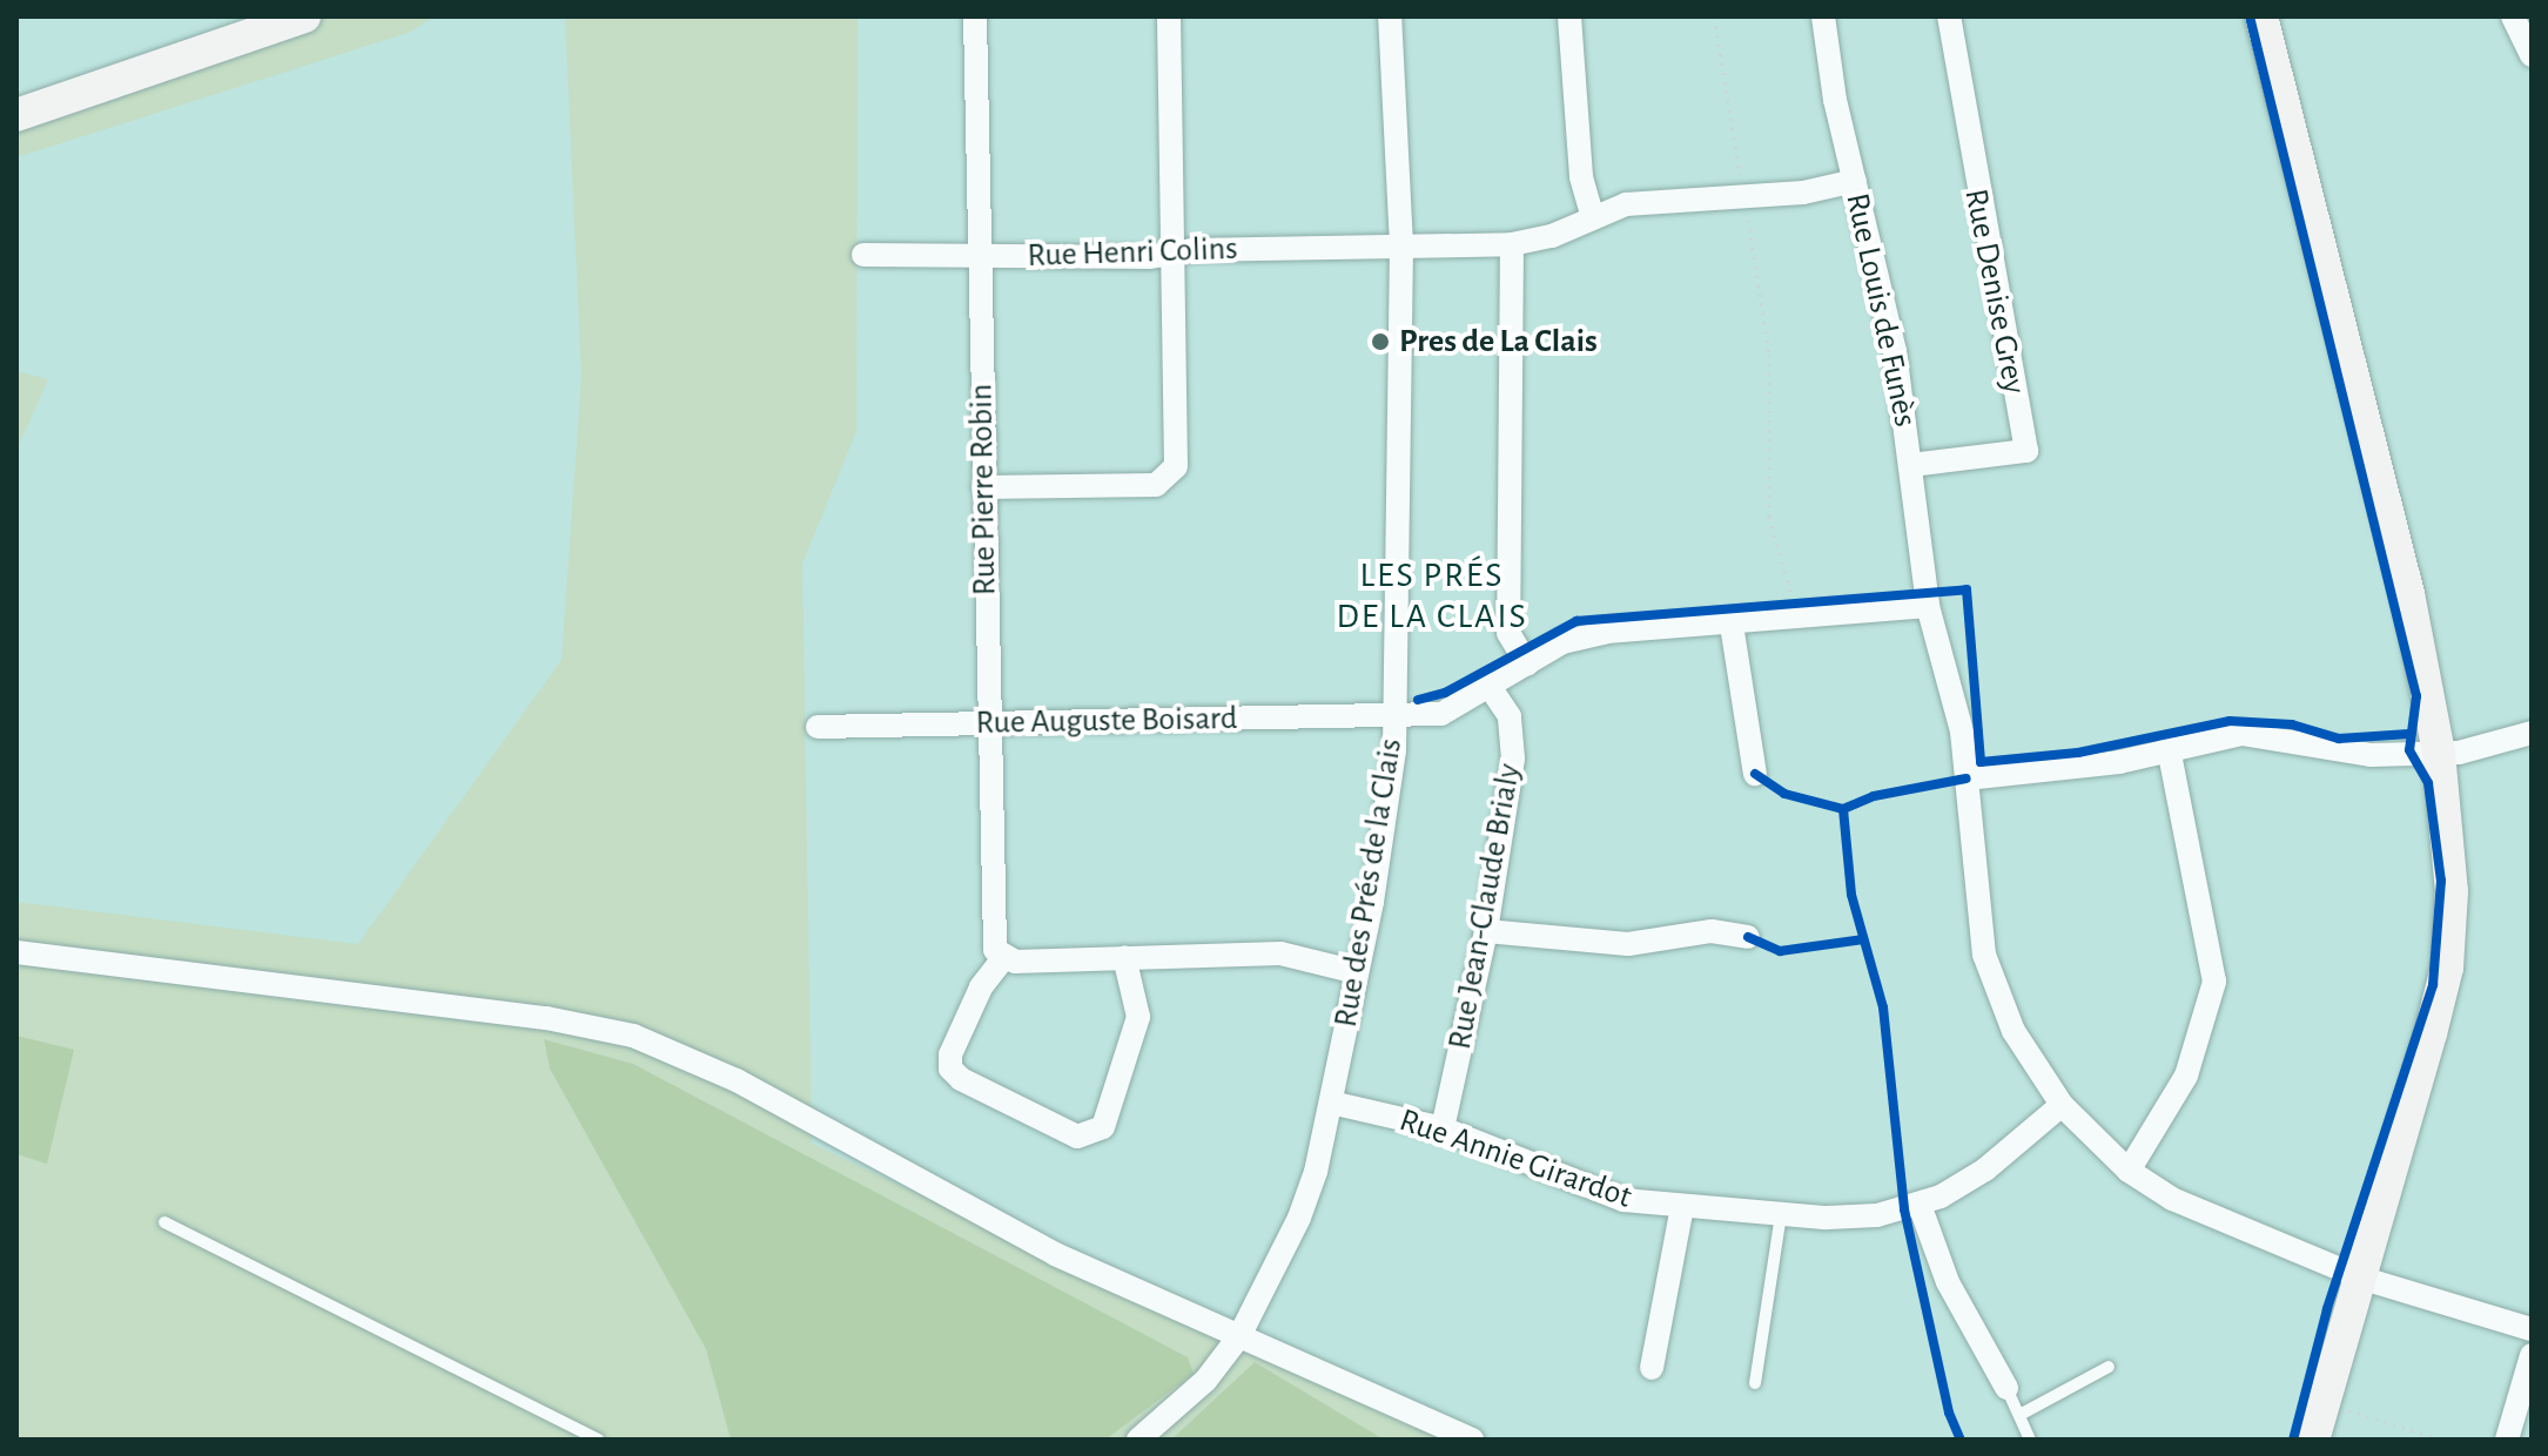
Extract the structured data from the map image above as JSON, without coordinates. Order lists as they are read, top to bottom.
{
  "streets": {
    "street": [
      "Rue Henri Colins",
      "Rue Denise Grey",
      "Rue Louis de Funès",
      "Rue Pierre Robin",
      "Rue Auguste Boisard",
      "Rue des Prés de la Clais",
      "Rue Jean-Claude Brialy",
      "Rue Annie Girardot"
    ]
  },
  "crossings": [
    ["Rue Henri Colins", "Rue Louis de Funès"],
    ["Rue Henri Colins", "Rue Pierre Robin"],
    ["Rue Henri Colins", "Rue des Prés de la Clais"],
    ["Rue Denise Grey", "Rue Louis de Funès"],
    ["Rue Louis de Funès", "Rue Auguste Boisard"],
    ["Rue Louis de Funès", "Rue Annie Girardot"],
    ["Rue Pierre Robin", "Rue Auguste Boisard"],
    ["Rue Auguste Boisard", "Rue des Prés de la Clais"],
    ["Rue Auguste Boisard", "Rue Jean-Claude Brialy"],
    ["Rue des Prés de la Clais", "Rue Annie Girardot"],
    ["Rue Jean-Claude Brialy", "Rue Annie Girardot"]
  ],
  "districts": ["LES PRÉS DE LA CLAIS"],
  "places": ["Pres de La Clais"]
}
